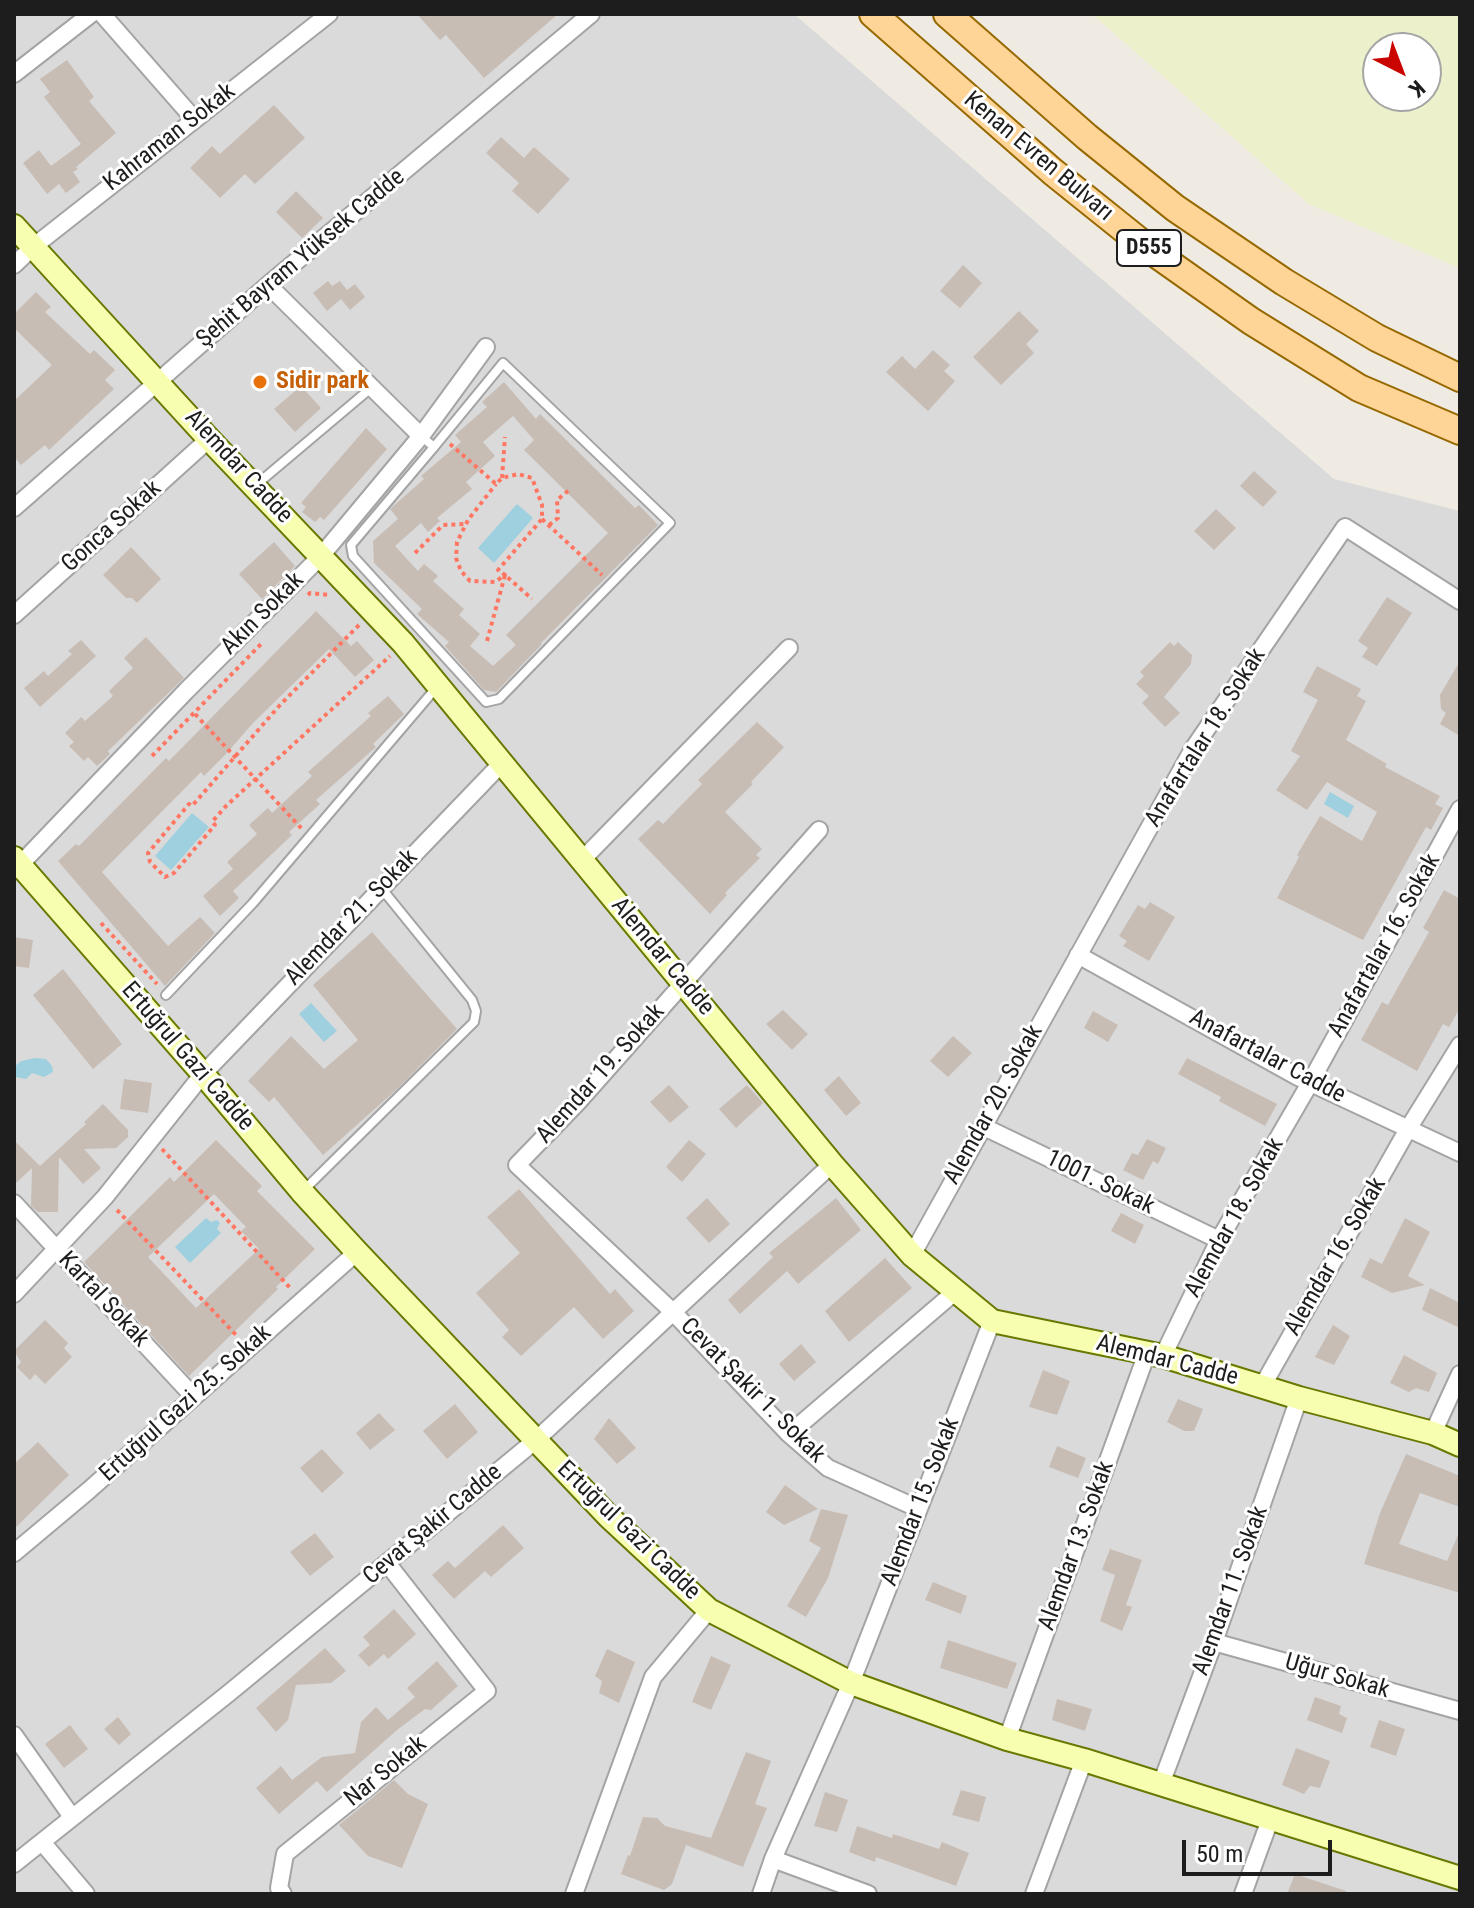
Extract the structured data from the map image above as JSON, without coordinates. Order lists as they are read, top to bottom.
{
  "streets": {
    "main road": ["Kenan Evren Bulvarı", "D555"],
    "street": [
      "Kahraman Sokak",
      "Şehit Bayram Yüksek Cadde",
      "Alemdar Cadde",
      "Gonca Sokak",
      "Akın Sokak",
      "Anafartalar 18. Sokak",
      "Alemdar 21. Sokak",
      "Anafartalar 16. Sokak",
      "Ertuğrul Gazi Cadde",
      "Anafartalar Cadde",
      "Alemdar 19. Sokak",
      "Alemdar 20. Sokak",
      "1001. Sokak",
      "Alemdar 18. Sokak",
      "Alemdar 16. Sokak",
      "Kartal Sokak",
      "Cevat Şakir 1. Sokak",
      "Ertuğrul Gazi 25. Sokak",
      "Alemdar 15. Sokak",
      "Cevat Şakir Cadde",
      "Alemdar 13. Sokak",
      "Alemdar 11. Sokak",
      "Uğur Sokak",
      "Nar Sokak"
    ]
  },
  "crossings": [
    ["Kahraman Sokak", "Alemdar Cadde"],
    ["Şehit Bayram Yüksek Cadde", "Alemdar Cadde"],
    ["Alemdar Cadde", "Gonca Sokak"],
    ["Alemdar Cadde", "Akın Sokak"],
    ["Alemdar Cadde", "Alemdar 21. Sokak"],
    ["Alemdar Cadde", "Alemdar 19. Sokak"],
    ["Alemdar Cadde", "Alemdar 20. Sokak"],
    ["Alemdar Cadde", "Alemdar 18. Sokak"],
    ["Alemdar Cadde", "Alemdar 16. Sokak"],
    ["Alemdar Cadde", "Alemdar 15. Sokak"],
    ["Alemdar Cadde", "Cevat Şakir Cadde"],
    ["Alemdar Cadde", "Alemdar 13. Sokak"],
    ["Alemdar Cadde", "Alemdar 11. Sokak"],
    ["Akın Sokak", "Ertuğrul Gazi Cadde"],
    ["Anafartalar 18. Sokak", "Anafartalar Cadde"],
    ["Anafartalar 18. Sokak", "Alemdar 20. Sokak"],
    ["Alemdar 21. Sokak", "Ertuğrul Gazi Cadde"],
    ["Alemdar 21. Sokak", "Kartal Sokak"],
    ["Anafartalar 16. Sokak", "Anafartalar Cadde"],
    ["Anafartalar 16. Sokak", "Alemdar 18. Sokak"],
    ["Ertuğrul Gazi Cadde", "Ertuğrul Gazi 25. Sokak"],
    ["Ertuğrul Gazi Cadde", "Alemdar 15. Sokak"],
    ["Ertuğrul Gazi Cadde", "Cevat Şakir Cadde"],
    ["Ertuğrul Gazi Cadde", "Alemdar 13. Sokak"],
    ["Ertuğrul Gazi Cadde", "Alemdar 11. Sokak"],
    ["Anafartalar Cadde", "Alemdar 20. Sokak"],
    ["Anafartalar Cadde", "Alemdar 18. Sokak"],
    ["Anafartalar Cadde", "Alemdar 16. Sokak"],
    ["Alemdar 19. Sokak", "Cevat Şakir 1. Sokak"],
    ["Alemdar 20. Sokak", "1001. Sokak"],
    ["1001. Sokak", "Alemdar 18. Sokak"],
    ["Alemdar 18. Sokak", "Alemdar 13. Sokak"],
    ["Kartal Sokak", "Ertuğrul Gazi 25. Sokak"],
    ["Cevat Şakir 1. Sokak", "Alemdar 15. Sokak"],
    ["Cevat Şakir 1. Sokak", "Cevat Şakir Cadde"],
    ["Cevat Şakir Cadde", "Nar Sokak"],
    ["Alemdar 11. Sokak", "Uğur Sokak"]
  ],
  "places": ["Sidir park"],
  "scale_bar": "50 m",
  "north": "bottom right"
}
